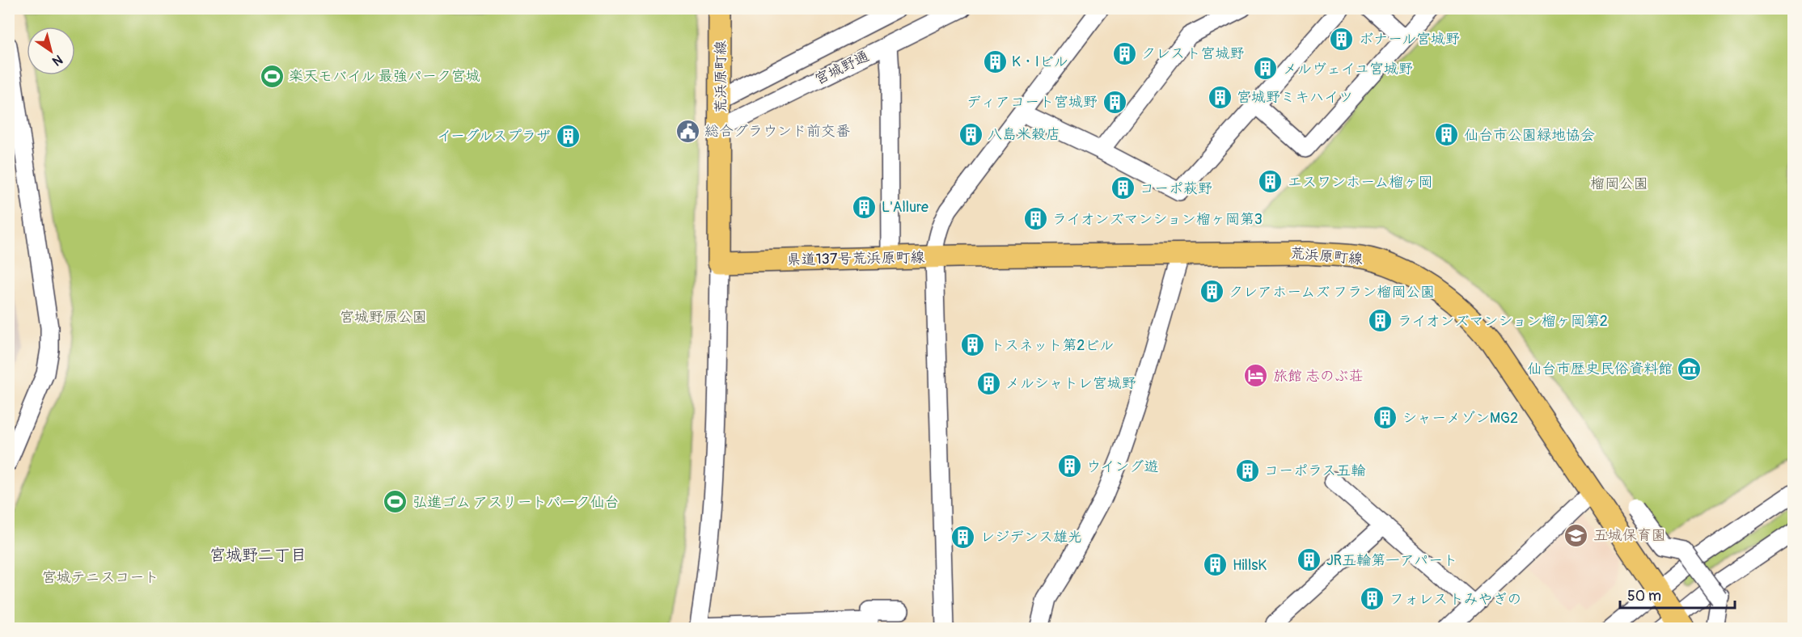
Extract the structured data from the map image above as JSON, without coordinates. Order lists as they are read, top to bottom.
{
  "streets": {
    "main road": ["荒浜原町線", "県道137号荒浜原町線"],
    "street": ["宮城野通"]
  },
  "crossings": [
    ["宮城野通", "荒浜原町線"],
    ["荒浜原町線", "県道137号荒浜原町線"]
  ],
  "districts": ["宮城野二丁目"],
  "parks": ["榴岡公園", "宮城野原公園", "宮城テニスコート"],
  "places": {
    "building": [
      "ボナール宮城野",
      "クレスト宮城野",
      "K・Iビル",
      "メルヴェイユ宮城野",
      "宮城野ミキハイツ",
      "ディアコート宮城野",
      "八島米穀店",
      "仙台市公園緑地協会",
      "イーグルスプラザ",
      "エスワンホーム榴ヶ岡",
      "コーポ萩野",
      "L'Allure",
      "ライオンズマンション榴ヶ岡第3",
      "クレアホームズ フラン榴岡公園",
      "ライオンズマンション榴ヶ岡第2",
      "トスネット第2ビル",
      "メルシャトレ宮城野",
      "シャーメゾンMG2",
      "ウイング遊",
      "コーポラス五輪",
      "レジデンス雄光",
      "JR五輪第一アパート",
      "HillsK",
      "フォレストみやぎの"
    ],
    "sports": ["楽天モバイル 最強パーク宮城", "弘進ゴム アスリートパーク仙台"],
    "public building": ["総合グラウンド前交番"],
    "museum": ["仙台市歴史民俗資料館"],
    "hotel": ["旅館 志のぶ荘"],
    "school or university": ["五城保育園"]
  },
  "scale_bar": "50 m",
  "north": "bottom right"
}
